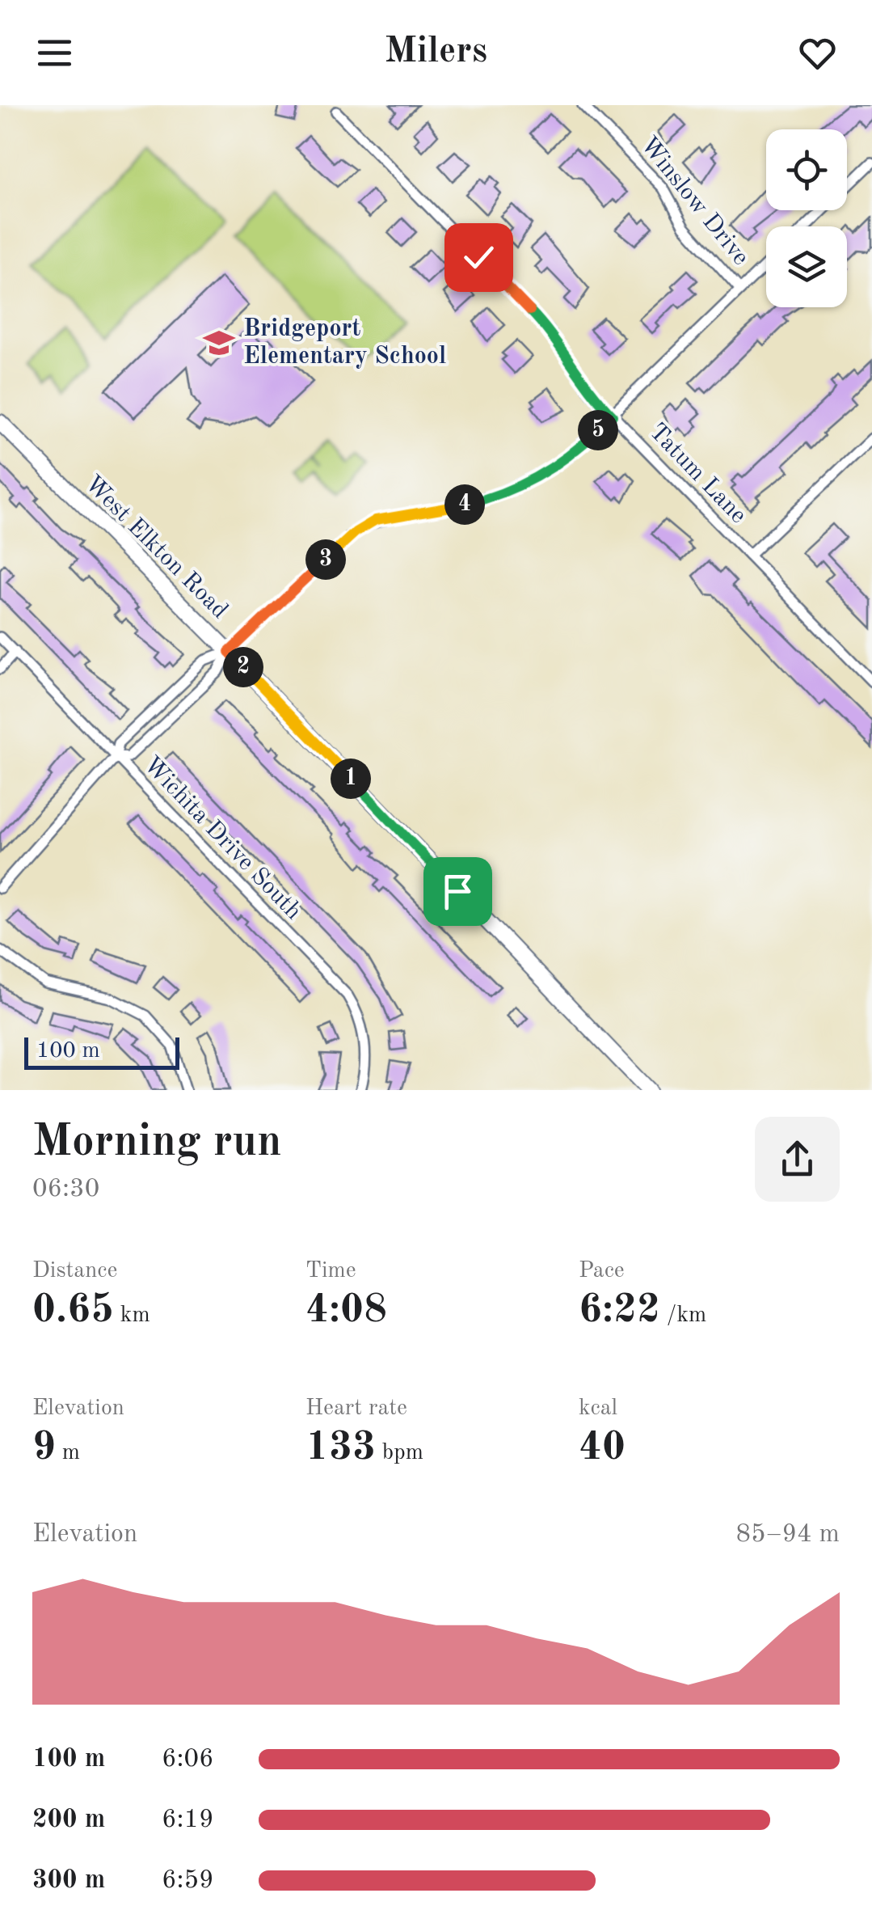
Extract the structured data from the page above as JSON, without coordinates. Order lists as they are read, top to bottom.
{
  "streets": {
    "street": [
      "Winslow Drive",
      "Tatum Lane",
      "West Elkton Road",
      "Wichita Drive South"
    ]
  },
  "places": {
    "school or university": ["Bridgeport Elementary School"]
  },
  "scale_bar": "100 m",
  "page": {
    "header": "Milers",
    "pins": [
      "5",
      "4",
      "3",
      "2",
      "1"
    ],
    "scale": "100 m",
    "heading": ["Morning run", "06:30"],
    "stats": [
      ["Distance", "0.65 km"],
      ["Time", "4:08"],
      ["Pace", "6:22 /km"],
      ["Elevation", "9 m"],
      ["Heart rate", "133 bpm"],
      ["kcal", "40"]
    ],
    "chart": ["Elevation", "85–94 m"],
    "list": [
      {
        "name": "100 m",
        "note": "6:06"
      },
      {
        "name": "200 m",
        "note": "6:19"
      },
      {
        "name": "300 m",
        "note": "6:59"
      }
    ]
  }
}
